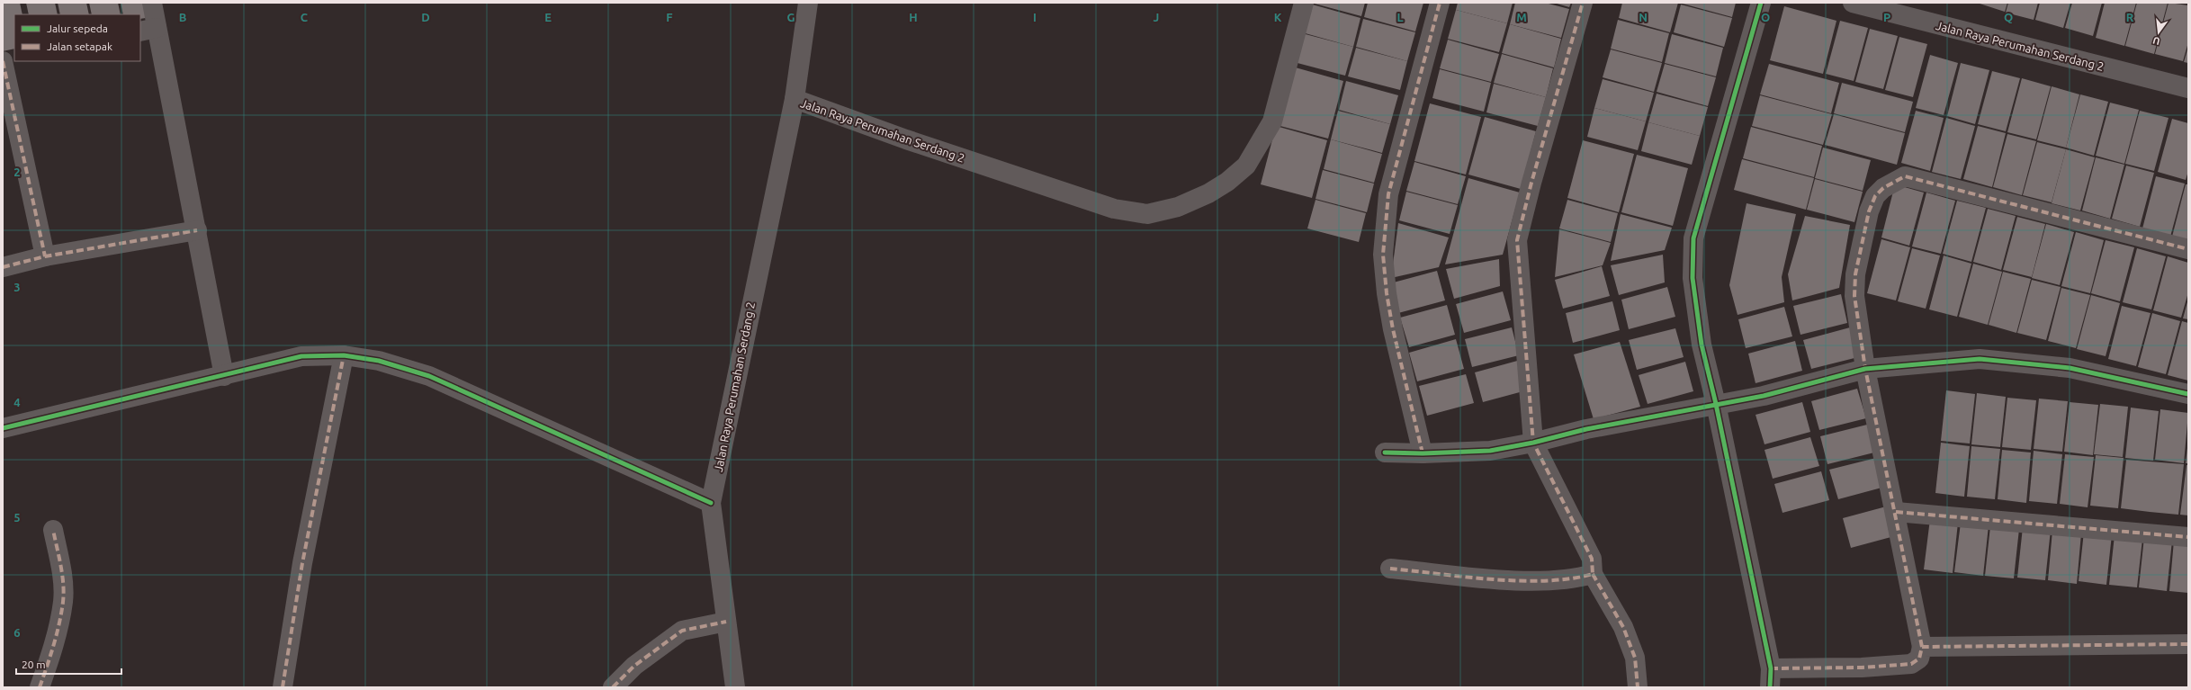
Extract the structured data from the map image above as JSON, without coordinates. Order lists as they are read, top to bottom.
{
  "streets": {
    "street": ["Jalan Raya Perumahan Serdang 2"]
  },
  "legend": ["Jalur sepeda", "Jalan setapak"],
  "scale_bar": "20 m",
  "north": "bottom",
  "grid": {
    "columns": [
      "B",
      "C",
      "D",
      "E",
      "F",
      "G",
      "H",
      "I",
      "J",
      "K",
      "L",
      "M",
      "N",
      "O",
      "P",
      "Q",
      "R"
    ],
    "rows": [
      "2",
      "3",
      "4",
      "5",
      "6"
    ]
  }
}
